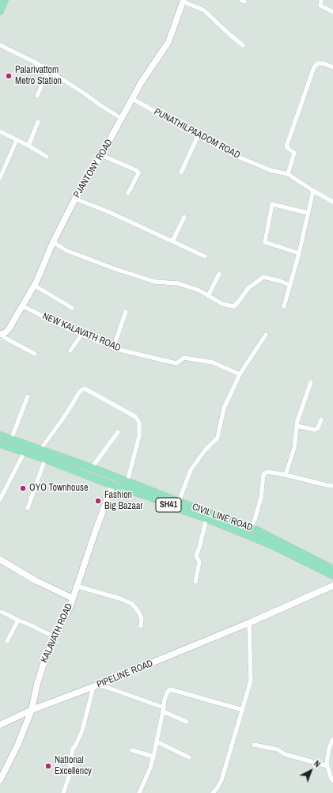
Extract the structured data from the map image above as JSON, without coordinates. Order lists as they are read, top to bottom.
{
  "streets": {
    "main road": ["SH41", "CIVIL LINE ROAD"],
    "street": [
      "PUNATHILPAADOM ROAD",
      "PJANTONY ROAD",
      "NEW KALAVATH ROAD",
      "KALAVATH ROAD",
      "PIPELINE ROAD"
    ]
  },
  "crossings": [
    ["PUNATHILPAADOM ROAD", "PJANTONY ROAD"],
    ["PJANTONY ROAD", "NEW KALAVATH ROAD"],
    ["CIVIL LINE ROAD", "KALAVATH ROAD"],
    ["KALAVATH ROAD", "PIPELINE ROAD"]
  ],
  "places": [
    "Palarivattom Metro Station",
    "OYO Townhouse",
    "Fashion Big Bazaar",
    "National Excellency"
  ],
  "north": "top right"
}
